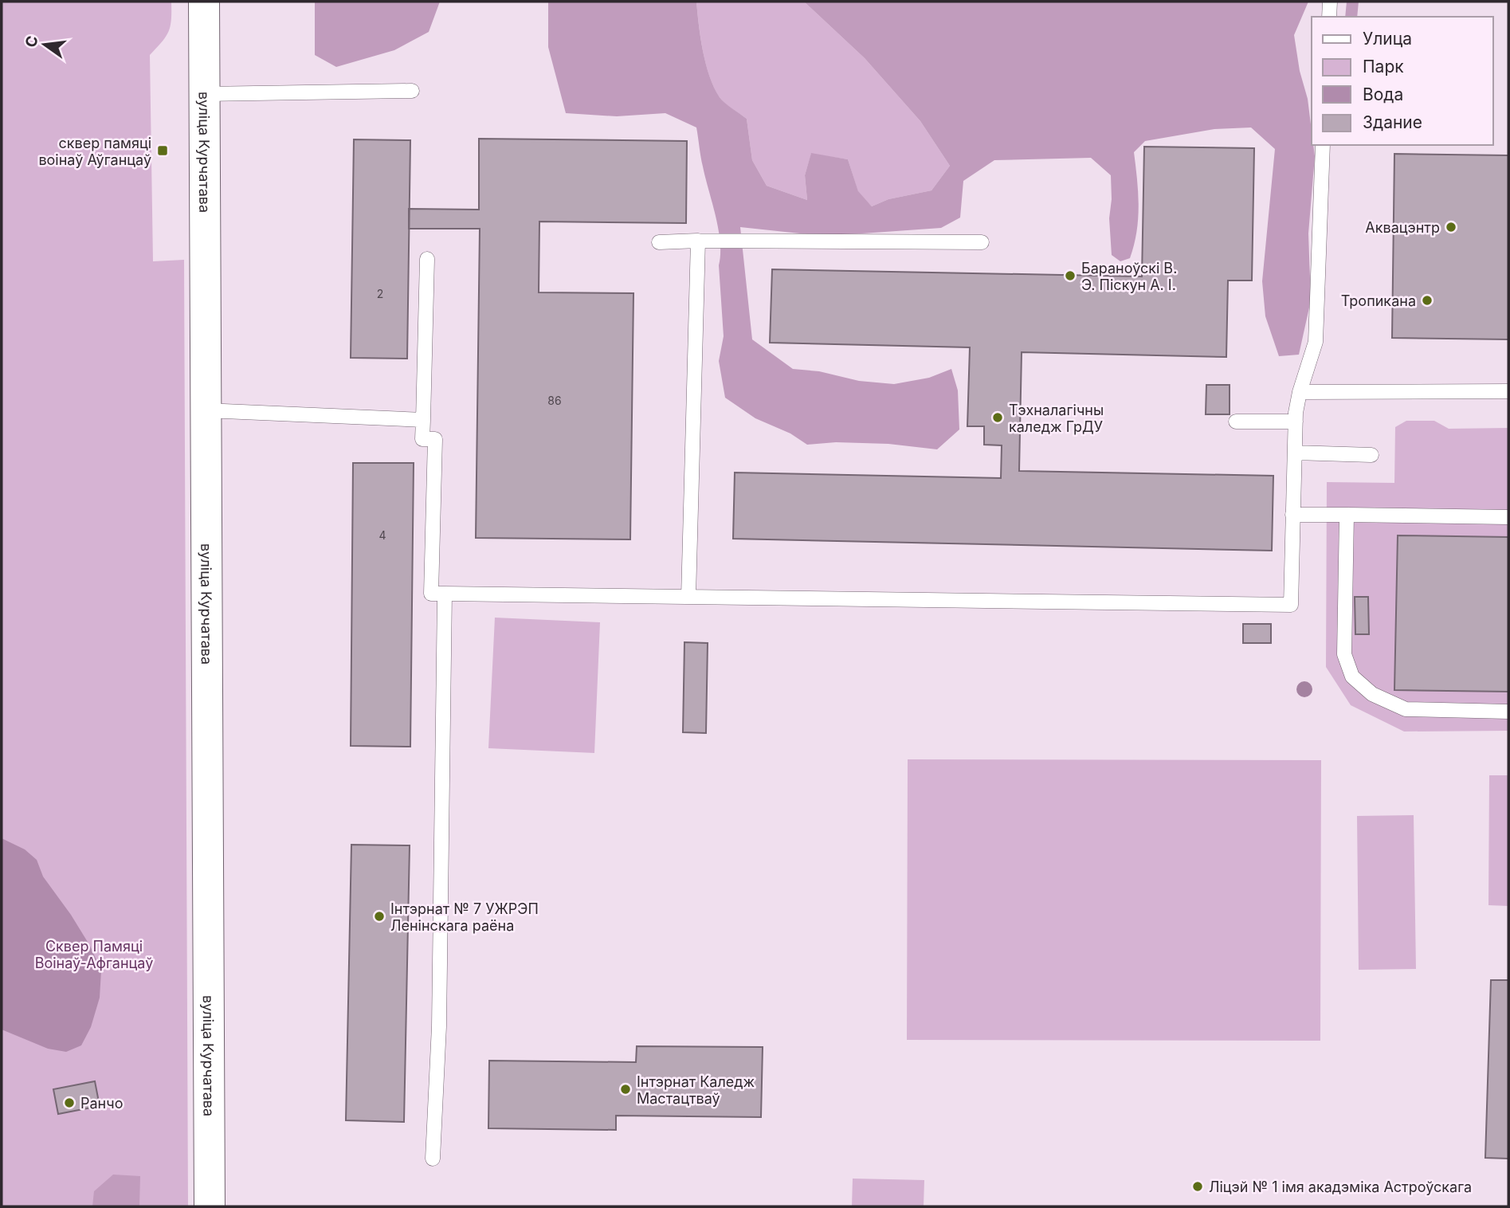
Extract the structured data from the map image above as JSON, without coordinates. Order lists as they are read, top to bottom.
{
  "streets": {
    "main road": ["вуліца Курчатава"]
  },
  "parks": ["Сквер Памяці Воінаў-Афганцаў"],
  "places": {
    "transit": ["сквер памяці воінаў Аўганцаў"],
    "other": [
      "Аквацэнтр",
      "Бараноўскі В. Э. Піскун А. І.",
      "Тропикана",
      "Тэхналагічны каледж ГрДУ",
      "Інтэрнат № 7 УЖРЭП Ленінскага раёна",
      "Інтэрнат Каледж Мастацтваў",
      "Ранчо",
      "Ліцэй № 1 імя акадэміка Астроўскага"
    ]
  },
  "house_numbers": ["2", "86", "4"],
  "legend": [
    "Улица",
    "Парк",
    "Вода",
    "Здание"
  ],
  "north": "left"
}
